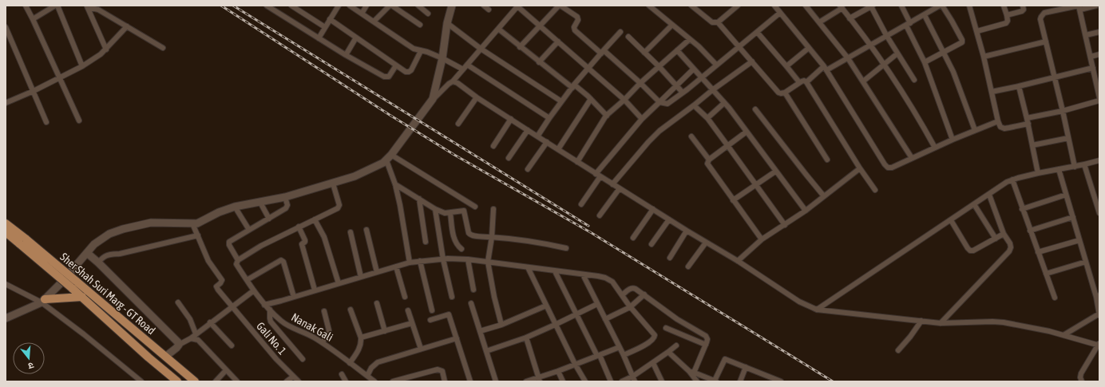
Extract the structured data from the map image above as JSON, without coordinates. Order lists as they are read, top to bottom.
{
  "streets": {
    "main road": ["Sher Shah Suri Marg - GT Road"],
    "street": ["Nanak Gali", "Gali No. 1"]
  },
  "north": "bottom"
}
